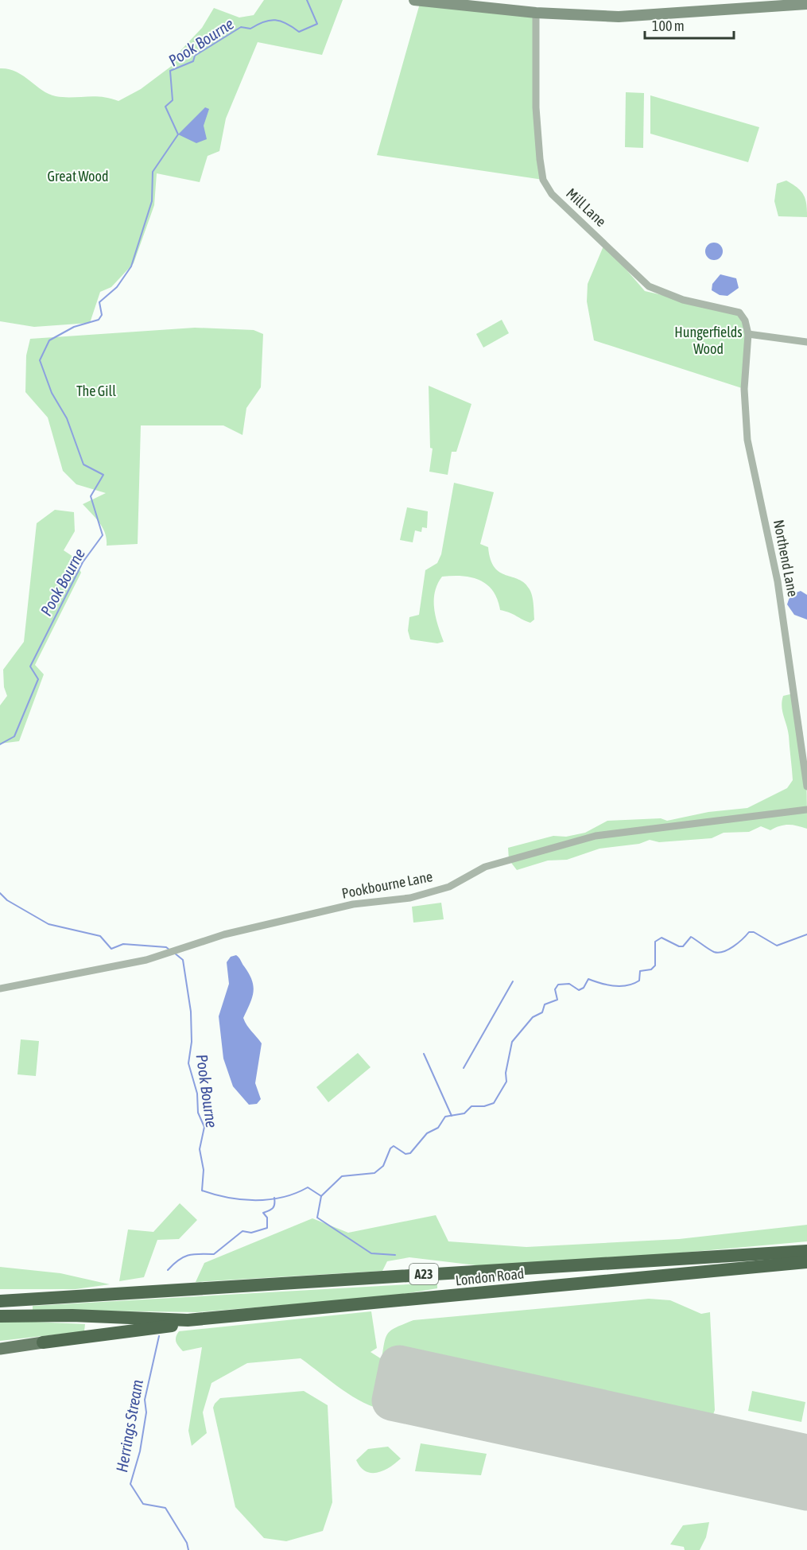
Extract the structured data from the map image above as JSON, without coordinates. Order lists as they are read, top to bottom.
{
  "streets": {
    "highway": ["A23", "London Road"],
    "street": ["Mill Lane", "Northend Lane", "Pookbourne Lane"]
  },
  "crossings": [
    ["Mill Lane", "Northend Lane"],
    ["A23", "London Road"]
  ],
  "water": ["Pook Bourne", "Herrings Stream"],
  "parks": ["Great Wood", "Hungerfields Wood", "The Gill"],
  "scale_bar": "100 m"
}
